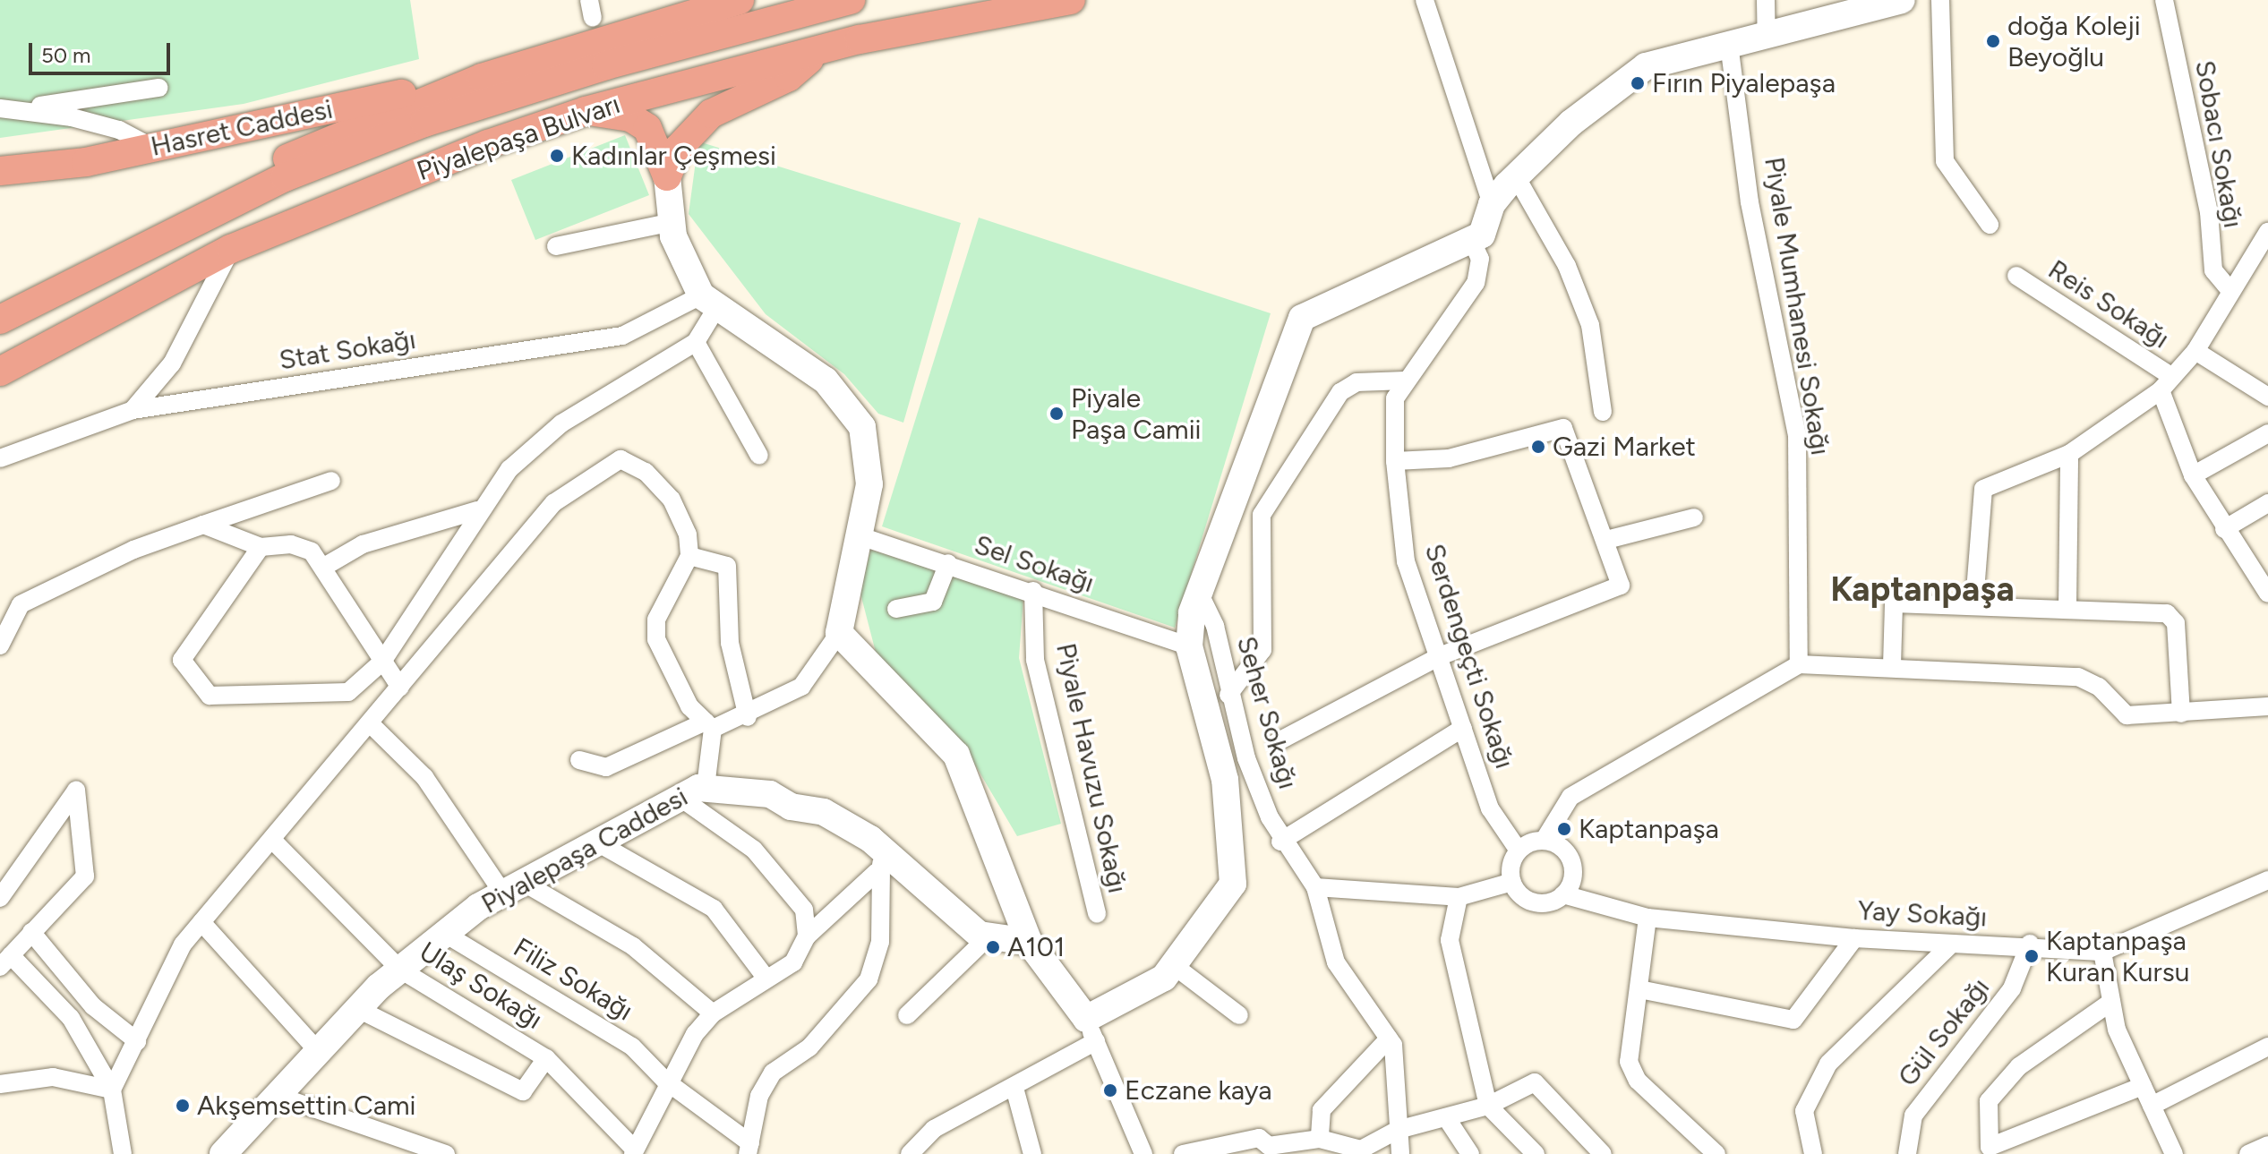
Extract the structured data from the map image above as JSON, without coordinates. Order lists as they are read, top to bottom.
{
  "streets": {
    "main road": ["Hasret Caddesi", "Piyalepaşa Bulvarı"],
    "street": [
      "Sobacı Sokağı",
      "Reis Sokağı",
      "Piyale Mumhanesi Sokağı",
      "Stat Sokağı",
      "Sel Sokağı",
      "Serdengeçti Sokağı",
      "Seher Sokağı",
      "Piyale Havuzu Sokağı",
      "Piyalepaşa Caddesi",
      "Yay Sokağı",
      "Filiz Sokağı",
      "Ulaş Sokağı",
      "Gül Sokağı"
    ]
  },
  "crossings": [
    ["Sel Sokağı", "Piyale Havuzu Sokağı"],
    ["Serdengeçti Sokağı", "Yay Sokağı"],
    ["Piyalepaşa Caddesi", "Filiz Sokağı"],
    ["Piyalepaşa Caddesi", "Ulaş Sokağı"],
    ["Yay Sokağı", "Gül Sokağı"]
  ],
  "districts": ["Kaptanpaşa"],
  "places": [
    "doğa Koleji Beyoğlu",
    "Fırın Piyalepaşa",
    "Kadınlar Çeşmesi",
    "Piyale Paşa Camii",
    "Gazi Market",
    "Kaptanpaşa",
    "A101",
    "Kaptanpaşa Kuran Kursu",
    "Eczane kaya",
    "Akşemsettin Cami"
  ],
  "scale_bar": "50 m"
}
